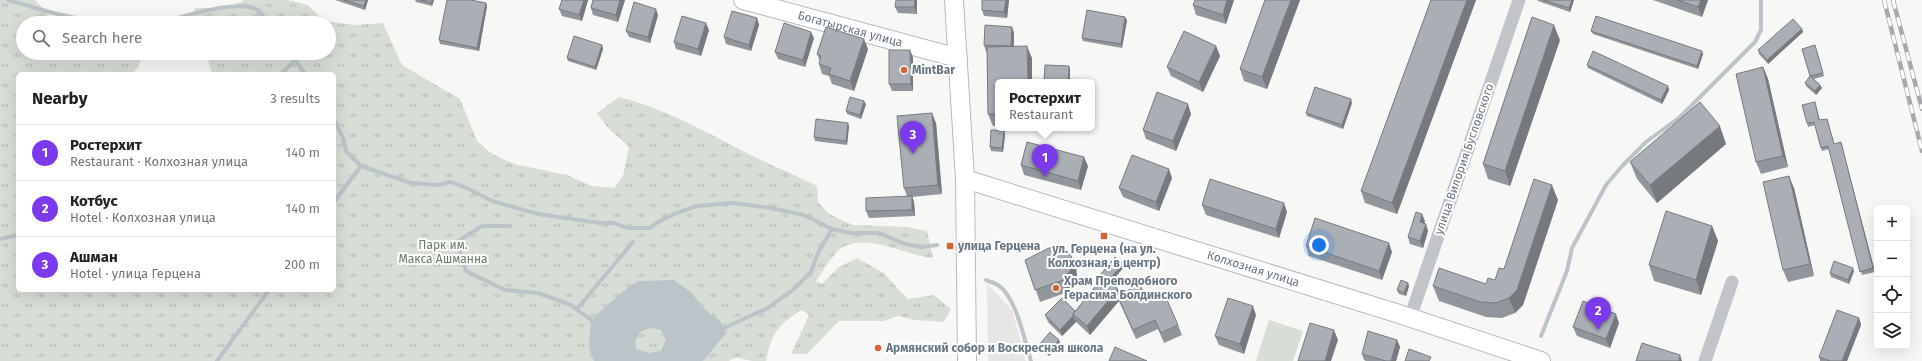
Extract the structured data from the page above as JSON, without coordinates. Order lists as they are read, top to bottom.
{
  "streets": {
    "street": ["Богатырская улица", "улица Вилория Бусловского", "Колхозная улица"]
  },
  "crossings": [
    ["улица Вилория Бусловского", "Колхозная улица"]
  ],
  "parks": ["Парк им. Макса Ашманна"],
  "places": {
    "other": ["MintBar", "Храм Преподобного Герасима Болдинского", "Армянский собор и Воскресная школа"],
    "transit": ["ул. Герцена (на ул. Колхозная, в центр)", "улица Герцена"]
  },
  "page": {
    "search": "Search here",
    "heading": ["Nearby", "3 results"],
    "popup": ["Ростерхит", "Restaurant"],
    "pins": ["3", "1", "2"],
    "list": [
      {
        "mark": "1",
        "name": "Ростерхит",
        "note": "Restaurant · Колхозная улица",
        "value": "140 m"
      },
      {
        "mark": "2",
        "name": "Котбус",
        "note": "Hotel · Колхозная улица",
        "value": "140 m"
      },
      {
        "mark": "3",
        "name": "Ашман",
        "note": "Hotel · улица Герцена",
        "value": "200 m"
      }
    ],
    "map_buttons": ["+", "−"]
  }
}
